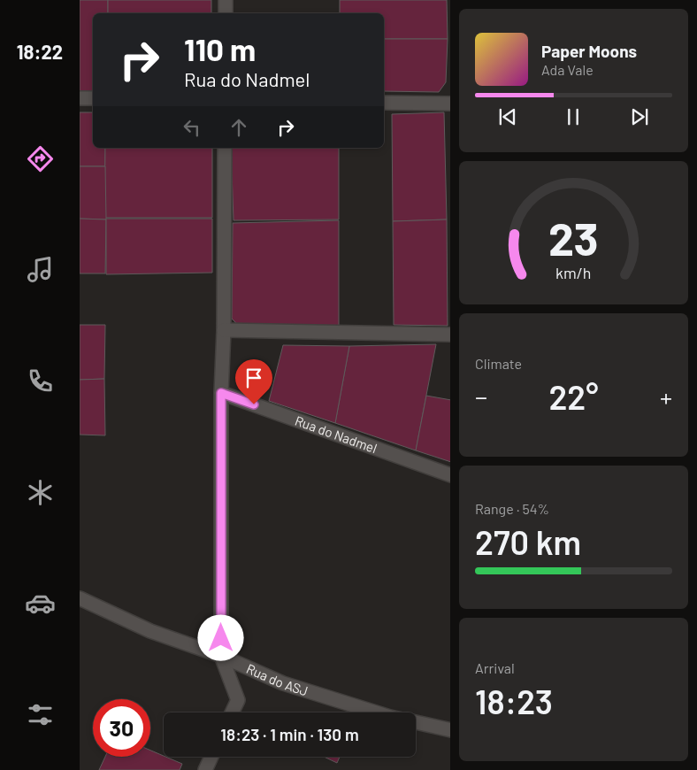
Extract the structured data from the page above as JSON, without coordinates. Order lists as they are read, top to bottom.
{
  "streets": {
    "street": ["Rua do Nadmel", "Rua do ASJ"]
  },
  "page": {
    "tabs": "18:22",
    "turn": ["110 m", "Rua do Nadmel"],
    "song": ["Paper Moons", "Ada Vale"],
    "tile": [
      "Climate",
      ["Range · 54%", "270 km"],
      ["Arrival", "18:23"]
    ],
    "heat": ["−", "22°", "+"],
    "limit": "30",
    "trip": "18:23 · 1 min · 130 m",
    "gauge": ["23", "km/h"]
  }
}
